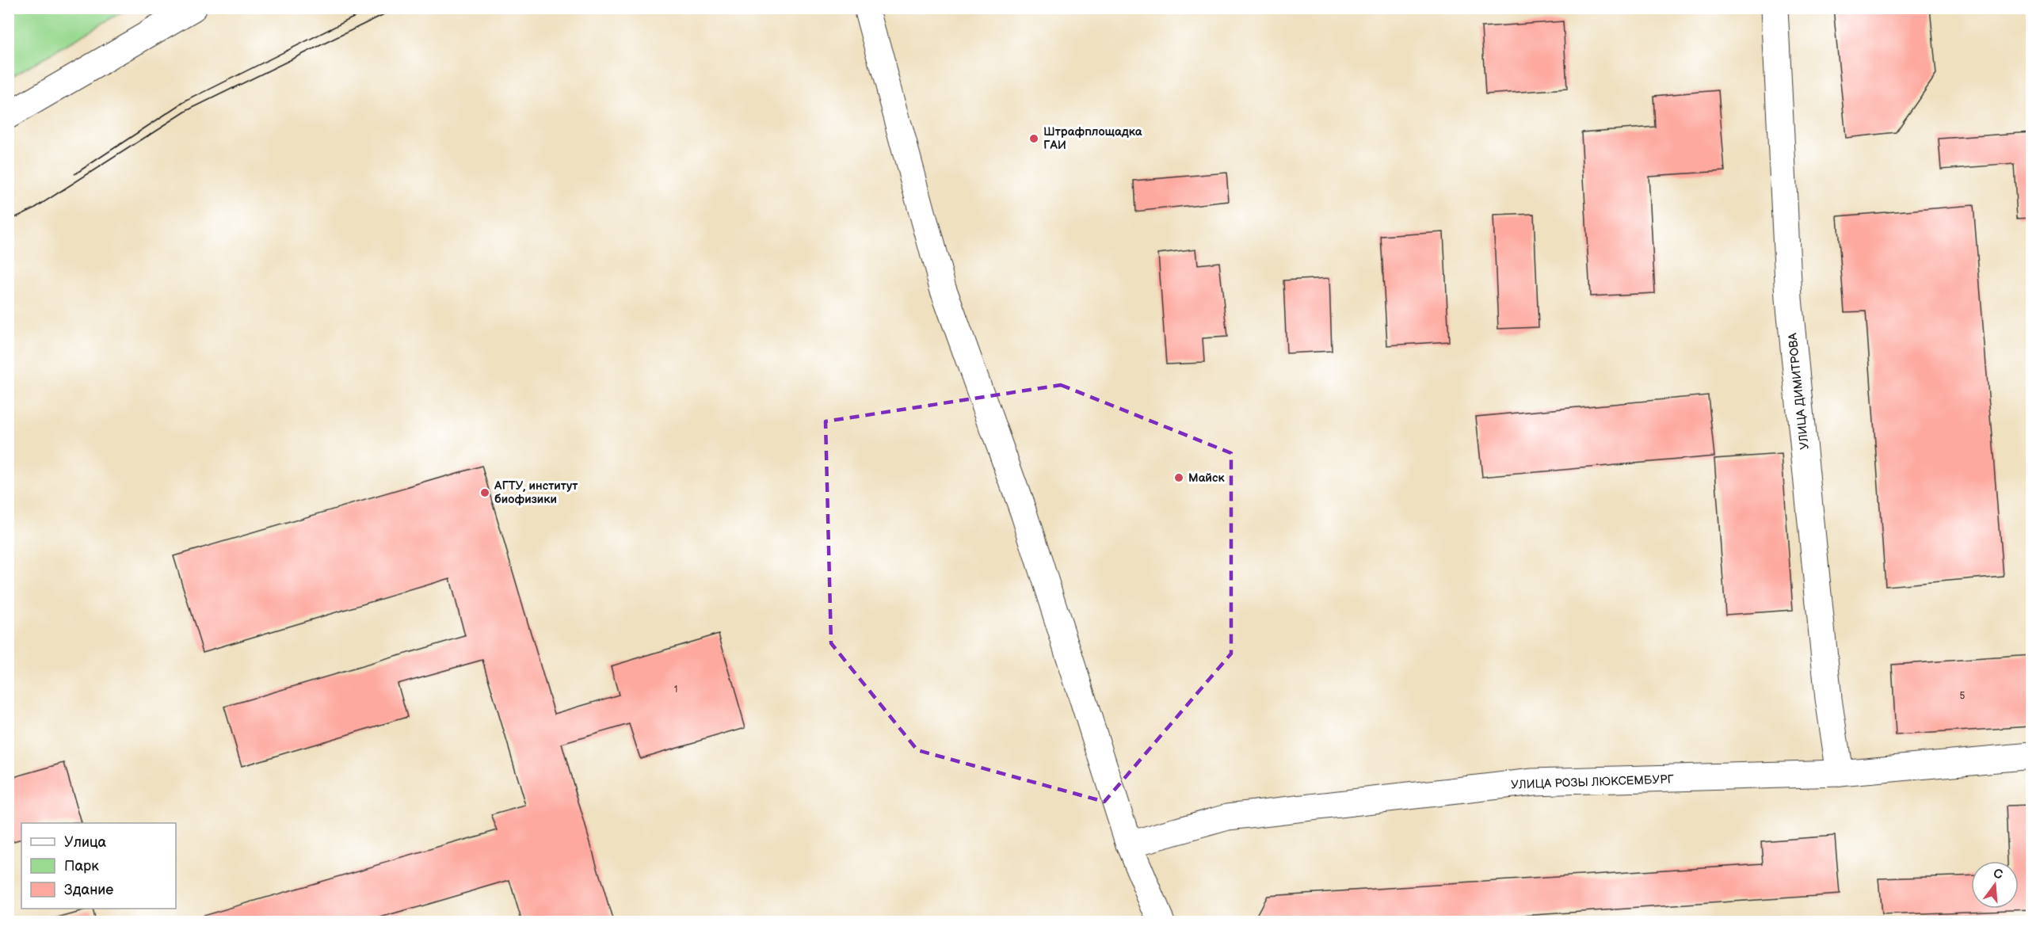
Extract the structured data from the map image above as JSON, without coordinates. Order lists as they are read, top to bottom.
{
  "streets": {
    "street": ["УЛИЦА ДИМИТРОВА", "УЛИЦА РОЗЫ ЛЮКСЕМБУРГ"]
  },
  "crossings": [
    ["УЛИЦА ДИМИТРОВА", "УЛИЦА РОЗЫ ЛЮКСЕМБУРГ"]
  ],
  "places": ["Штрафплощадка ГАИ", "Майск", "АГТУ, институт биофизики"],
  "house_numbers": ["1", "5"],
  "legend": ["Улица", "Парк", "Здание"],
  "north": "top"
}
